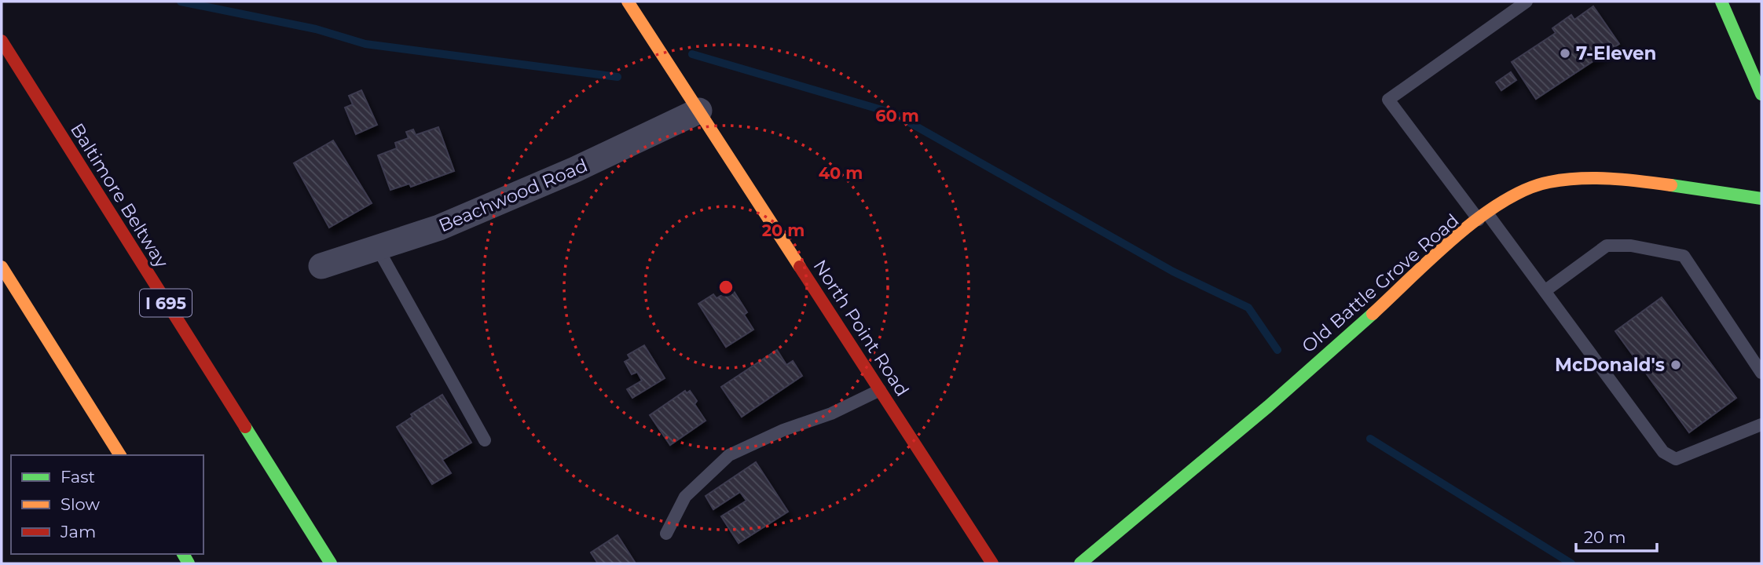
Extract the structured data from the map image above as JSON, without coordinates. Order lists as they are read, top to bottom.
{
  "streets": {
    "main road": [
      "Baltimore Beltway",
      "Old Battle Grove Road",
      "I 695",
      "North Point Road"
    ],
    "street": ["Beachwood Road"]
  },
  "crossings": [
    ["Beachwood Road", "North Point Road"]
  ],
  "places": ["7-Eleven", "McDonald's"],
  "legend": ["Fast", "Slow", "Jam"],
  "scale_bar": "20 m",
  "rings": ["60 m", "40 m", "20 m"]
}
